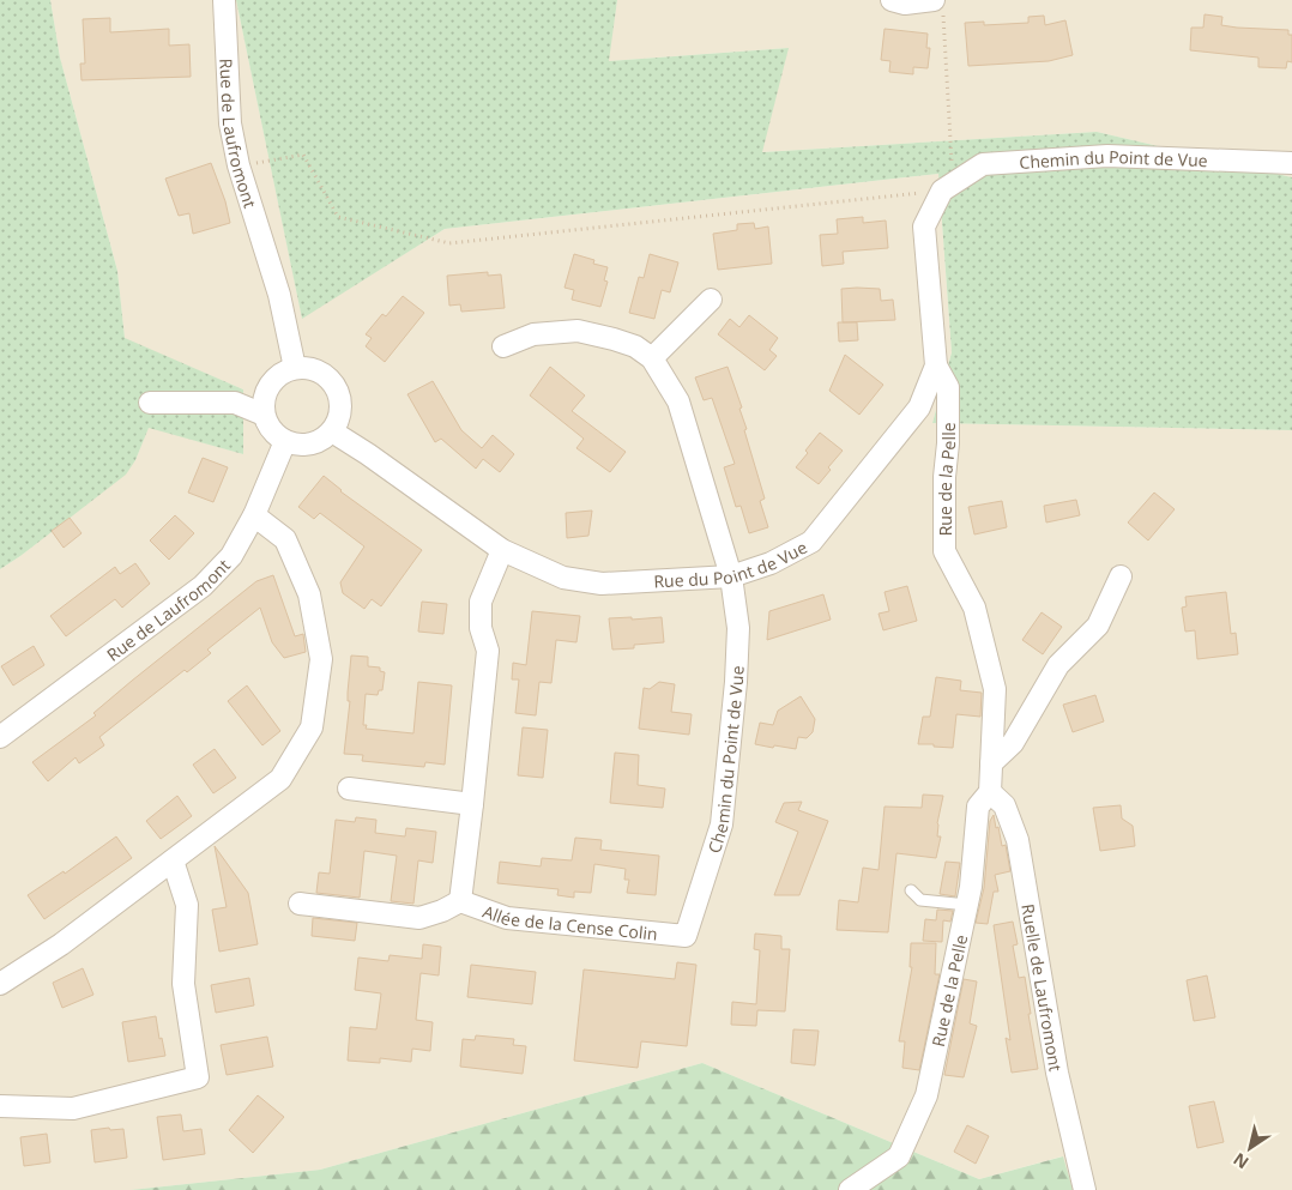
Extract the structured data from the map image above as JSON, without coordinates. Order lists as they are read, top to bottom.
{
  "streets": {
    "street": [
      "Rue de Laufromont",
      "Chemin du Point de Vue",
      "Rue de la Pelle",
      "Rue du Point de Vue",
      "Allée de la Cense Colin",
      "Ruelle de Laufromont"
    ]
  },
  "crossings": [
    ["Rue de Laufromont", "Rue du Point de Vue"],
    ["Chemin du Point de Vue", "Rue du Point de Vue"],
    ["Chemin du Point de Vue", "Allée de la Cense Colin"],
    ["Rue de la Pelle", "Rue du Point de Vue"],
    ["Rue de la Pelle", "Ruelle de Laufromont"]
  ],
  "north": "bottom left"
}
